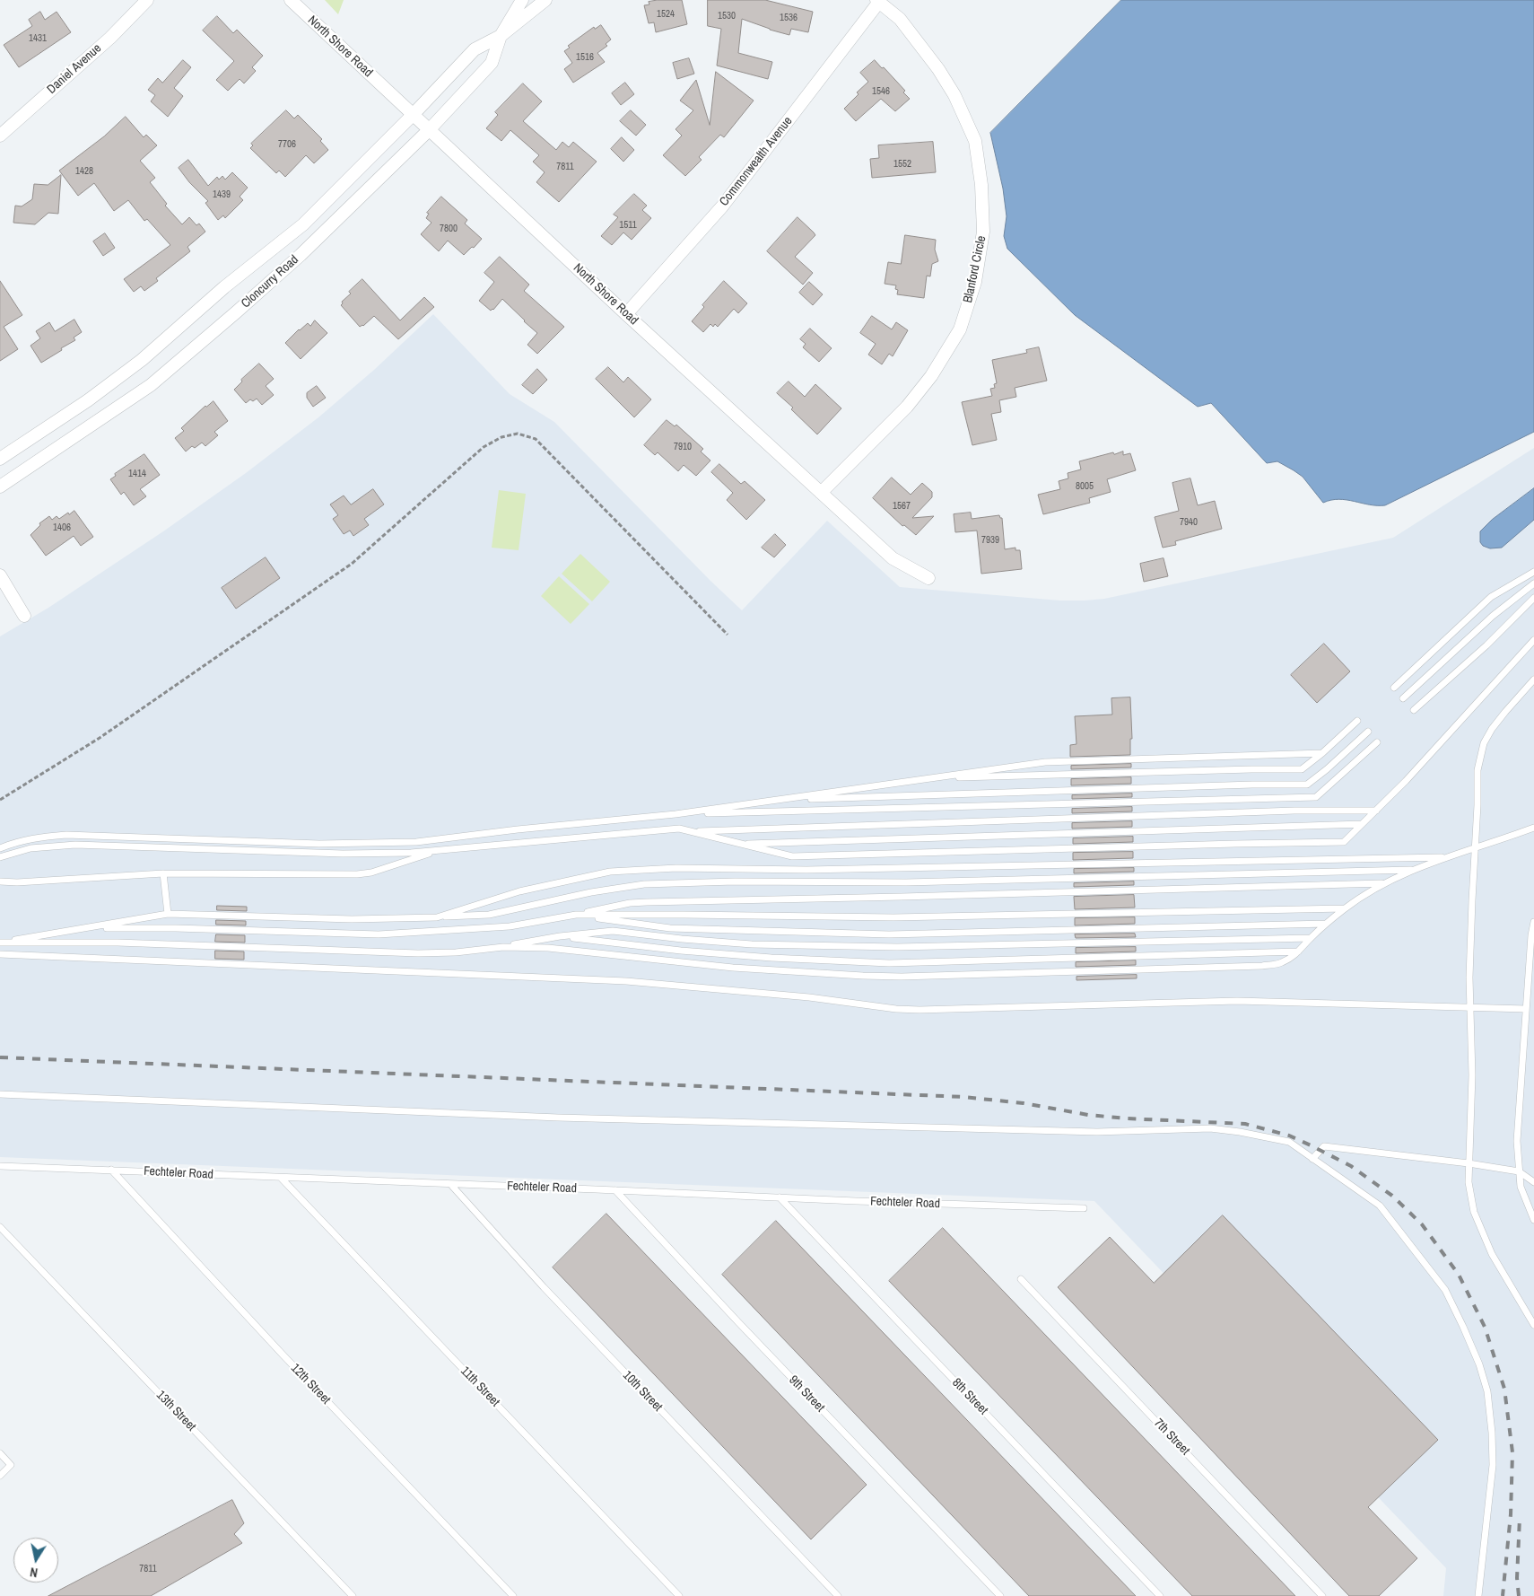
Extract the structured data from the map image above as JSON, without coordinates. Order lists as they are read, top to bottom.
{
  "streets": {
    "street": [
      "North Shore Road",
      "Daniel Avenue",
      "Commonwealth Avenue",
      "Blanford Circle",
      "Cloncurry Road"
    ],
    "lane": [
      "Fechteler Road",
      "12th Street",
      "11th Street",
      "10th Street",
      "9th Street",
      "8th Street",
      "13th Street",
      "7th Street"
    ]
  },
  "crossings": [
    ["North Shore Road", "Commonwealth Avenue"],
    ["North Shore Road", "Blanford Circle"],
    ["North Shore Road", "Cloncurry Road"],
    ["Commonwealth Avenue", "Blanford Circle"],
    ["Fechteler Road", "12th Street"],
    ["Fechteler Road", "11th Street"],
    ["Fechteler Road", "10th Street"],
    ["Fechteler Road", "9th Street"],
    ["Fechteler Road", "8th Street"]
  ],
  "house_numbers": [
    "1524",
    "1530",
    "1536",
    "1431",
    "1516",
    "1546",
    "7706",
    "1552",
    "7811",
    "1428",
    "1439",
    "1511",
    "7800",
    "7910",
    "1414",
    "8005",
    "1567",
    "7940",
    "1406",
    "7939",
    "7811"
  ],
  "north": "bottom"
}
